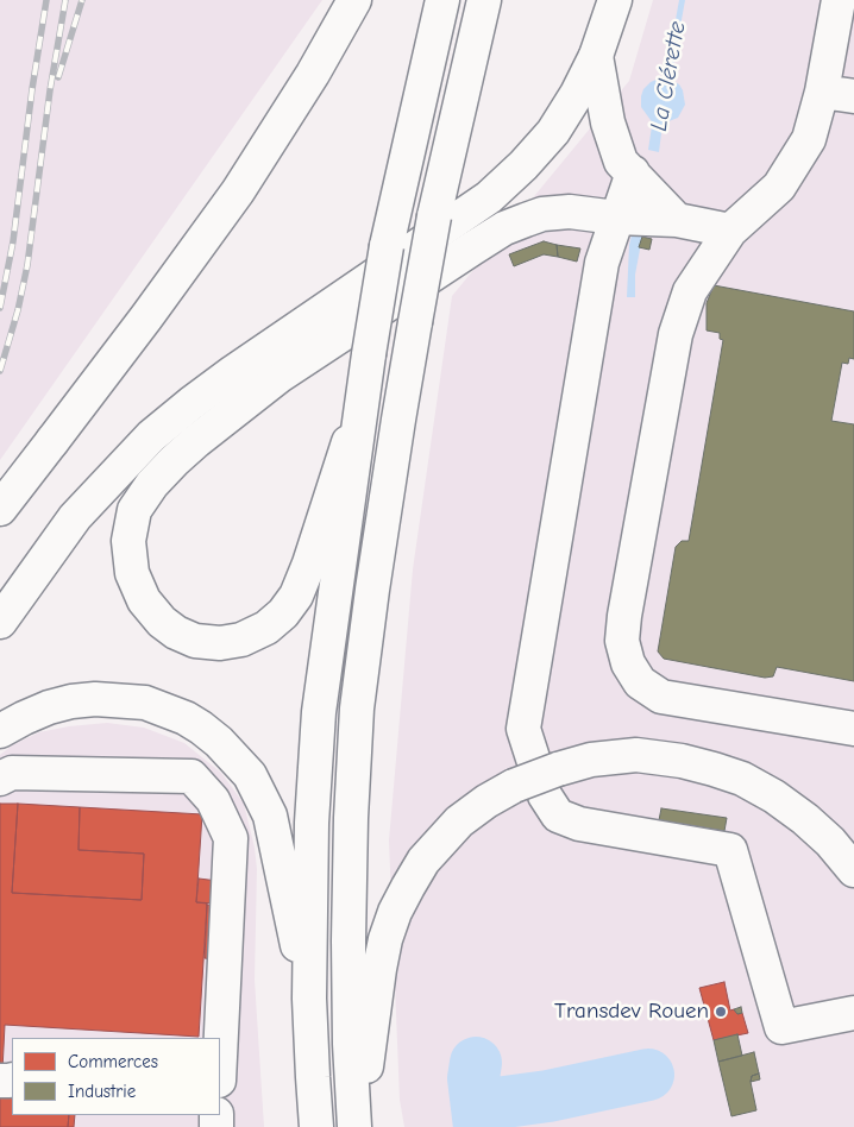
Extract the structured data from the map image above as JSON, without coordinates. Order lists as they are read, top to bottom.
{
  "water": ["La Clérette"],
  "places": ["Transdev Rouen"],
  "legend": ["Commerces", "Industrie"]
}
